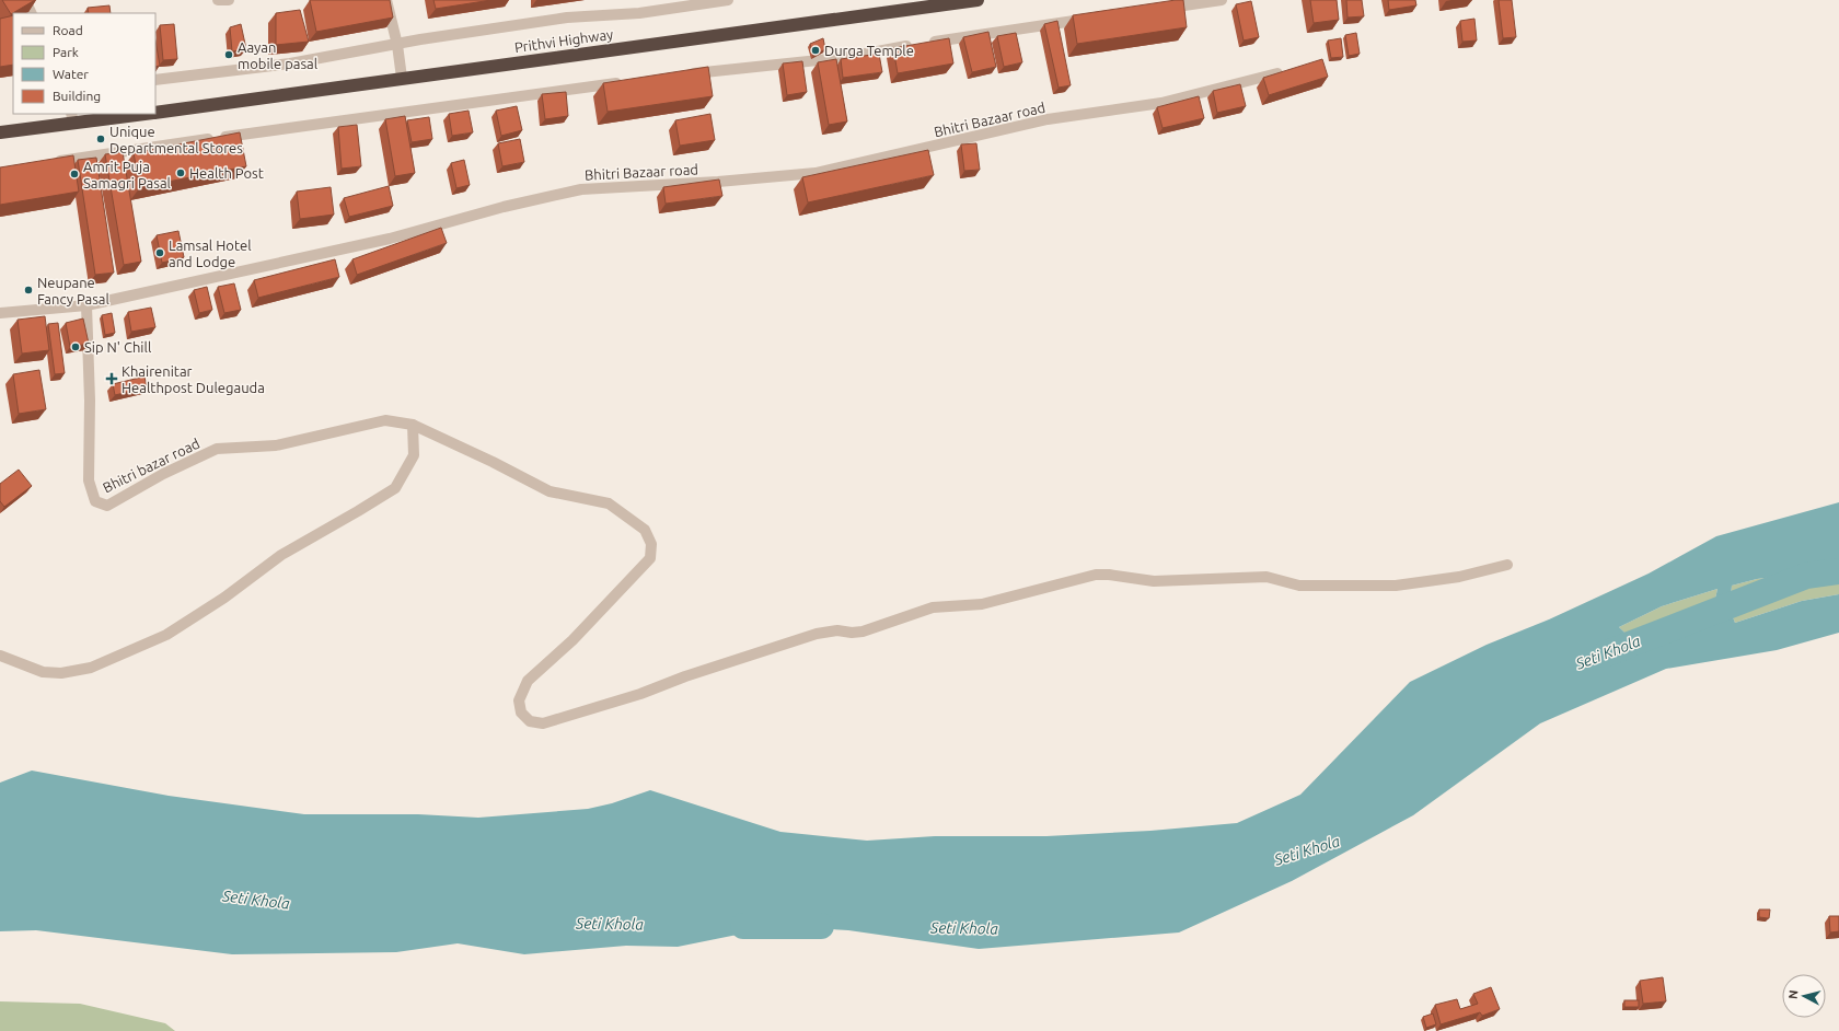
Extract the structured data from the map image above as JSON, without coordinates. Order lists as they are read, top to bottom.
{
  "streets": {
    "highway": ["Prithvi Highway"],
    "street": ["Bhitri Bazaar road", "Bhitri bazar road"]
  },
  "crossings": [
    ["Bhitri Bazaar road", "Bhitri bazar road"]
  ],
  "water": ["Seti Khola"],
  "places": {
    "other": [
      "Durga Temple",
      "Aayan mobile pasal",
      "Unique Departmental Stores",
      "Health Post",
      "Amrit Puja Samagri Pasal",
      "Lamsal Hotel and Lodge",
      "Neupane Fancy Pasal",
      "Sip N' Chill"
    ],
    "health": ["Khairenitar Healthpost Dulegauda"]
  },
  "legend": [
    "Road",
    "Park",
    "Water",
    "Building"
  ],
  "north": "left"
}
